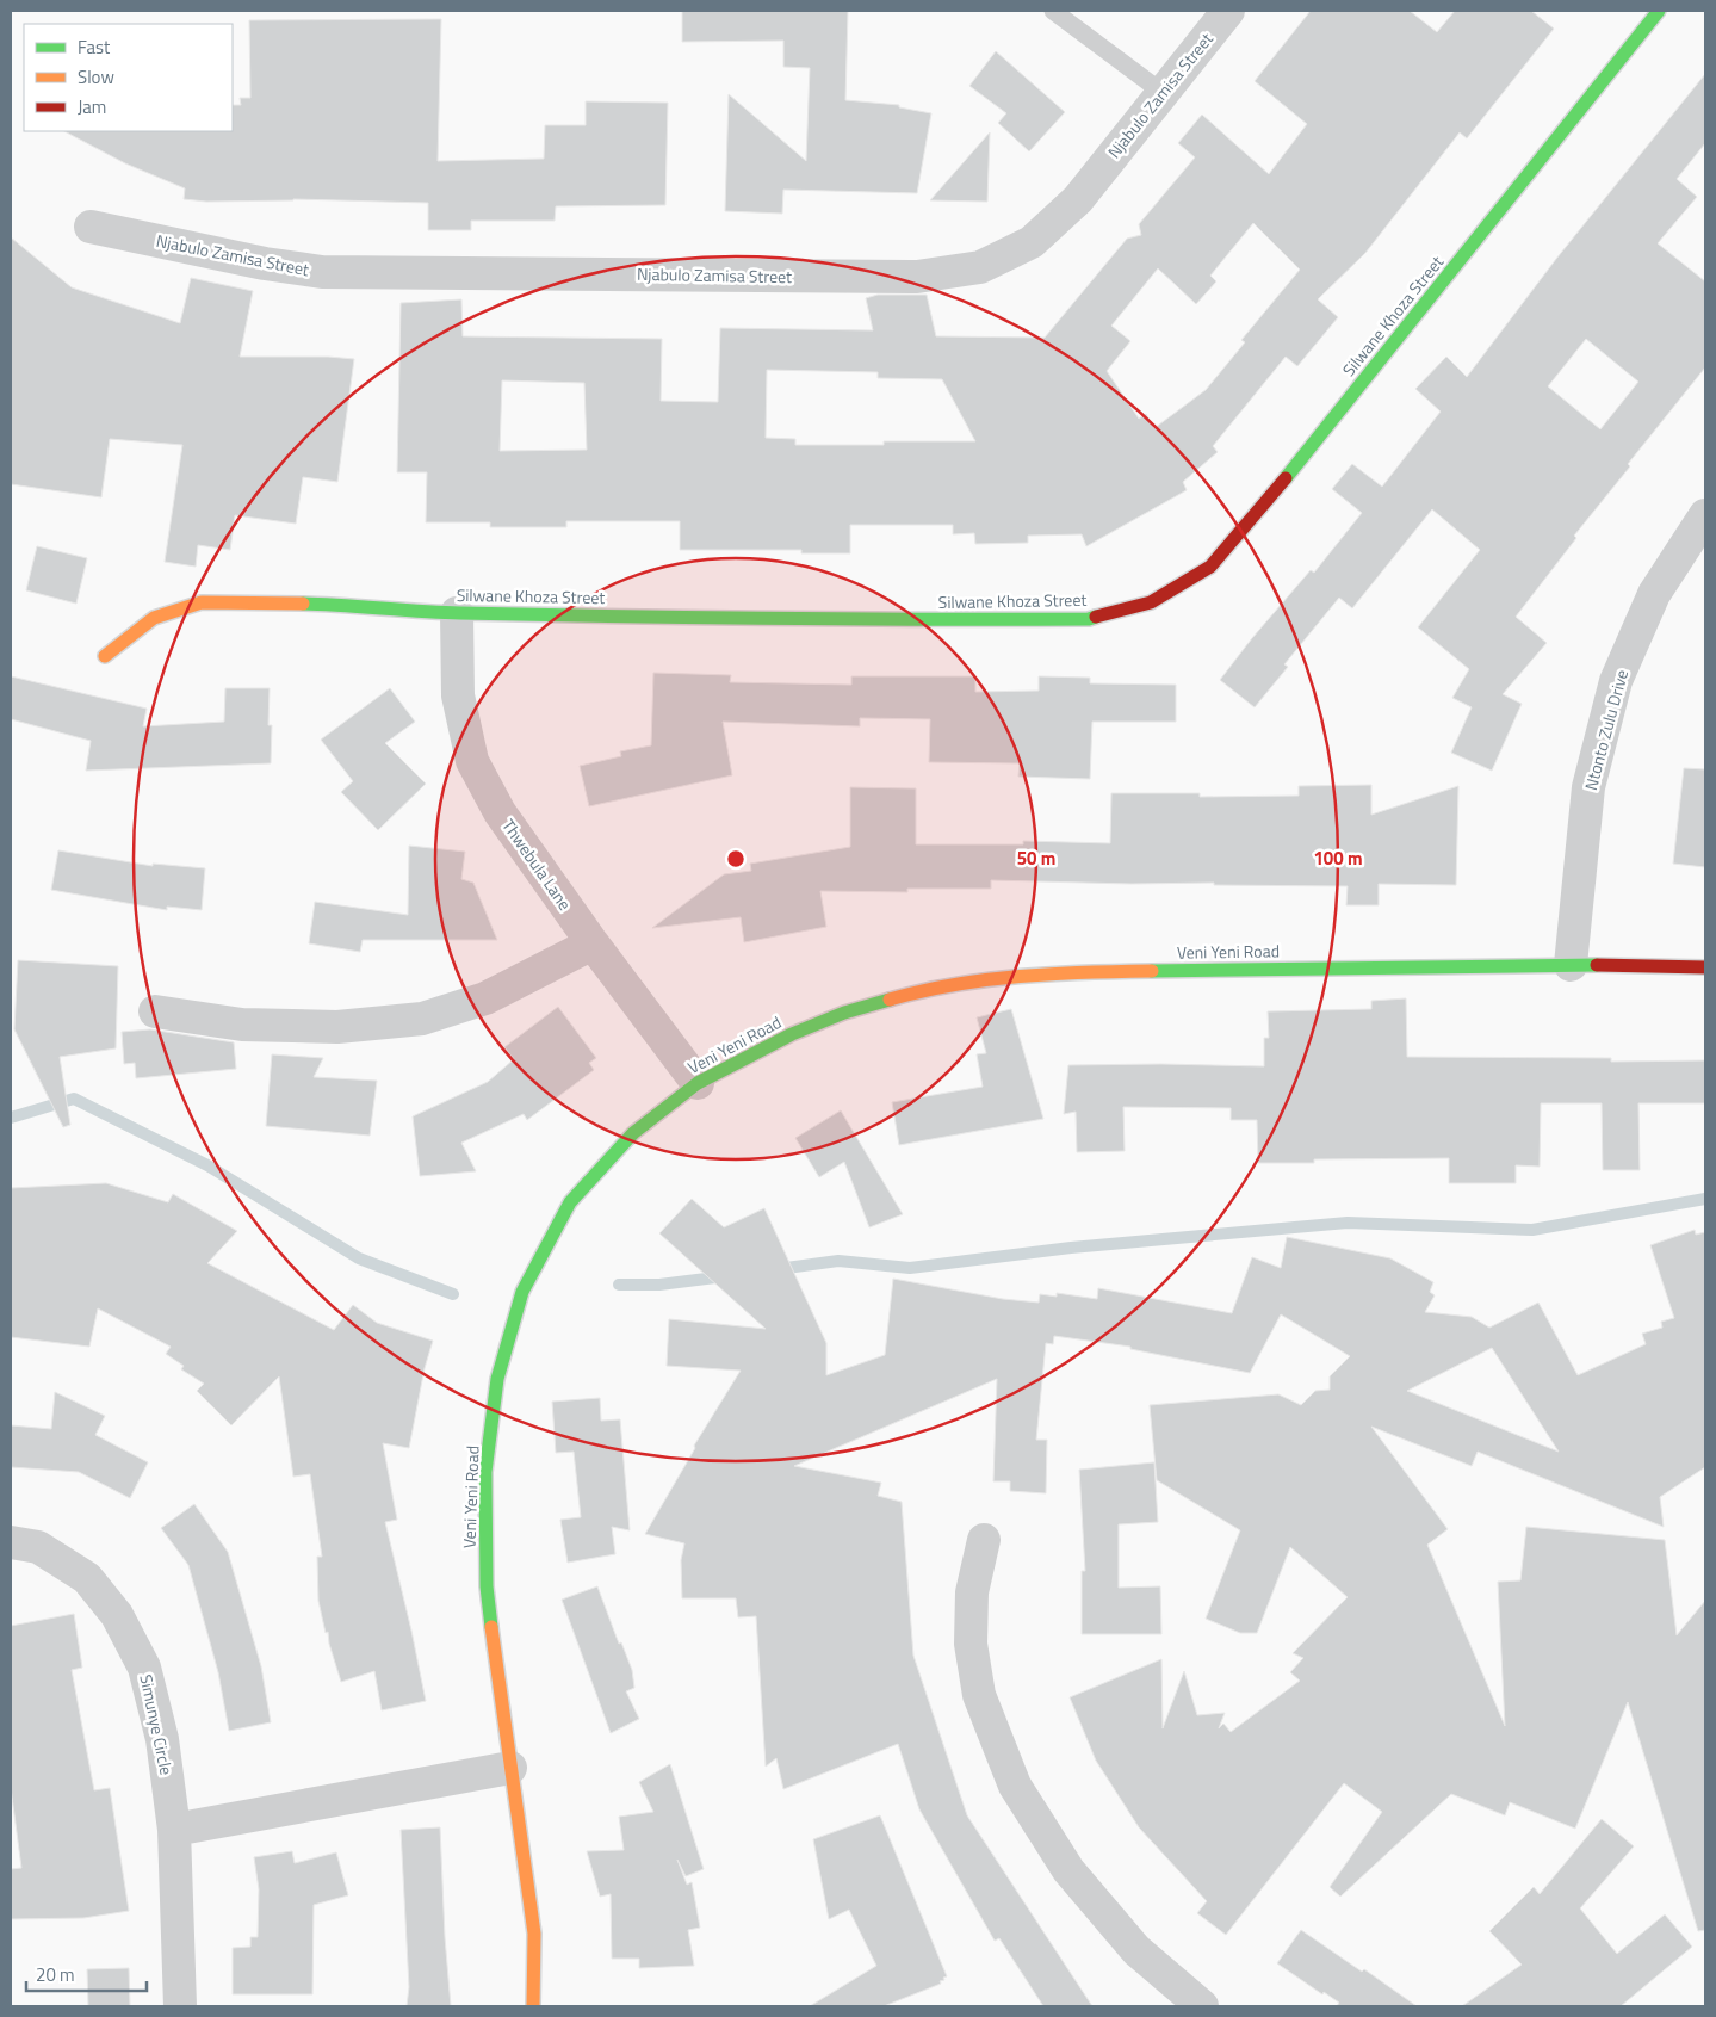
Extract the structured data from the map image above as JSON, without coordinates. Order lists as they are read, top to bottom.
{
  "streets": {
    "street": [
      "Njabulo Zamisa Street",
      "Silwane Khoza Street",
      "Ntonto Zulu Drive",
      "Thwebula Lane",
      "Veni Yeni Road",
      "Simunye Circle"
    ]
  },
  "crossings": [
    ["Silwane Khoza Street", "Thwebula Lane"],
    ["Ntonto Zulu Drive", "Veni Yeni Road"],
    ["Thwebula Lane", "Veni Yeni Road"]
  ],
  "legend": ["Fast", "Slow", "Jam"],
  "scale_bar": "20 m",
  "rings": ["50 m", "100 m"]
}
